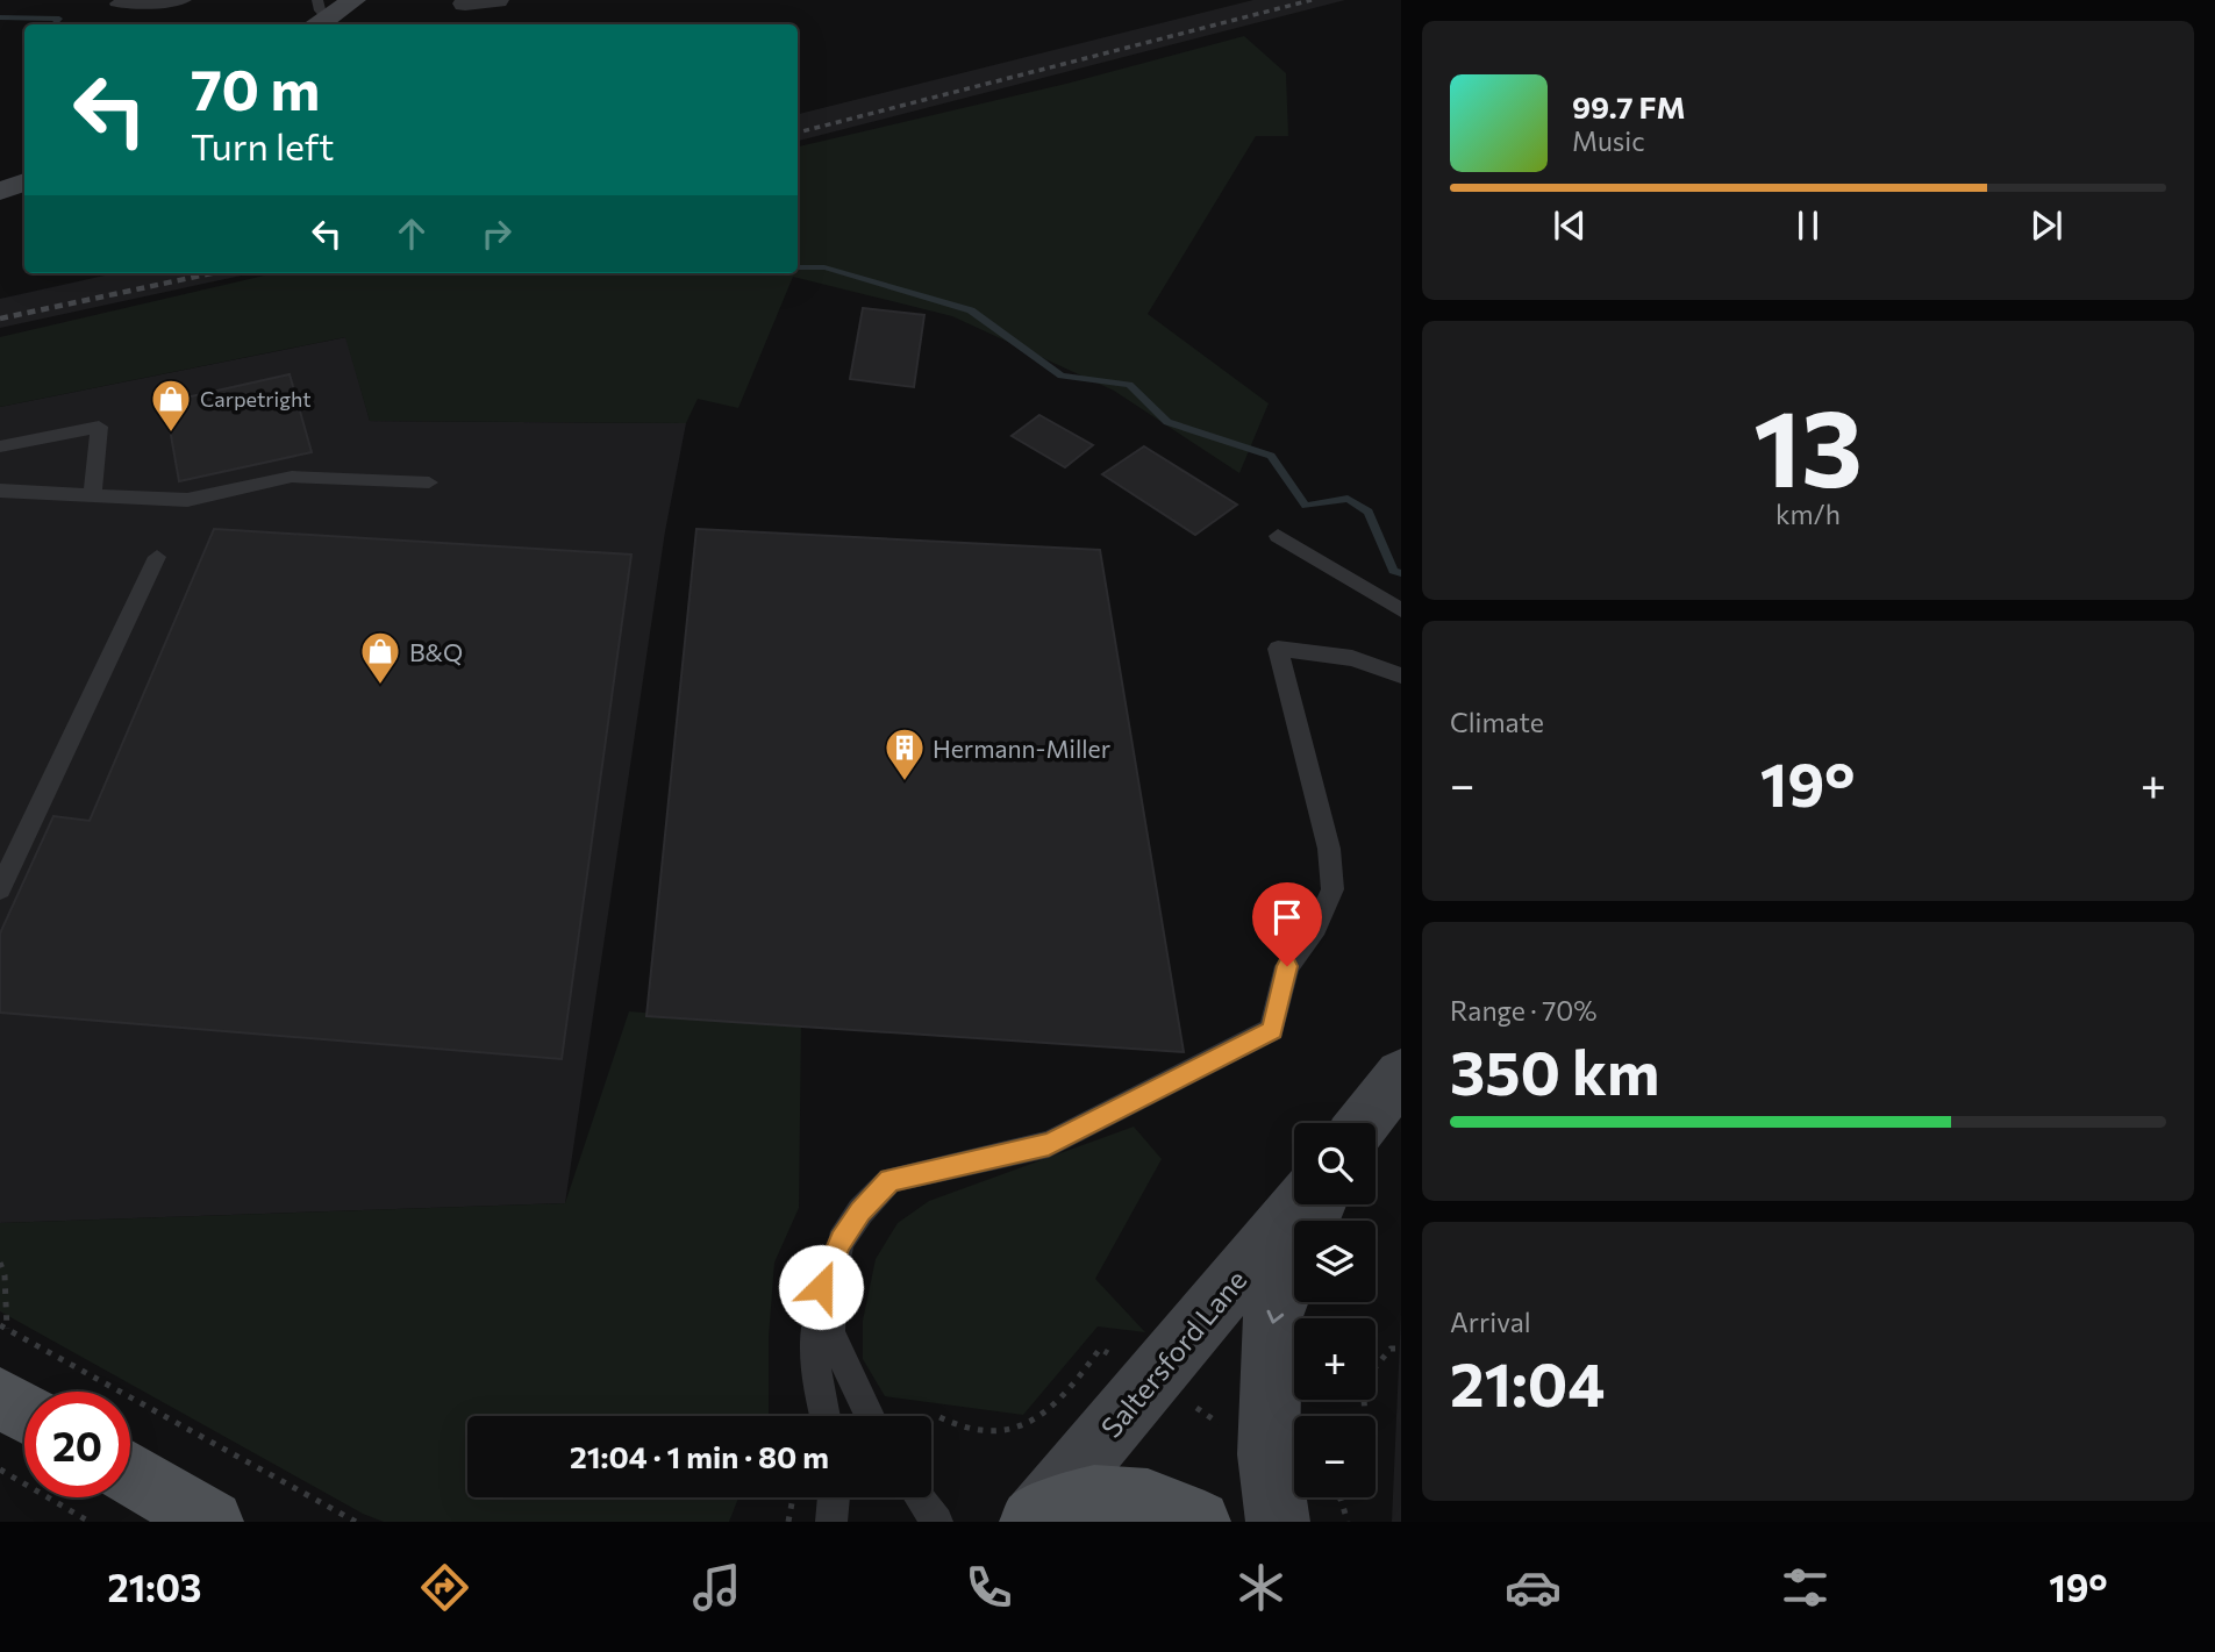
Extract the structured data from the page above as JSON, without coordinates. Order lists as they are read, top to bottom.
{
  "streets": {
    "main road": ["Saltersford Lane"]
  },
  "one_way": ["Saltersford Lane"],
  "places": {
    "shop": ["Carpetright", "B&Q"],
    "building": ["Hermann-Miller"]
  },
  "page": {
    "turn": ["70 m", "Turn left"],
    "song": ["99.7 FM", "Music"],
    "tile": [
      ["13", "km/h"],
      "Climate",
      ["Range · 70%", "350 km"],
      ["Arrival", "21:04"]
    ],
    "heat": ["−", "19°", "+"],
    "map_buttons": ["+", "−"],
    "limit": "20",
    "trip": "21:04 · 1 min · 80 m",
    "tabs": ["21:03", "19°"]
  }
}
